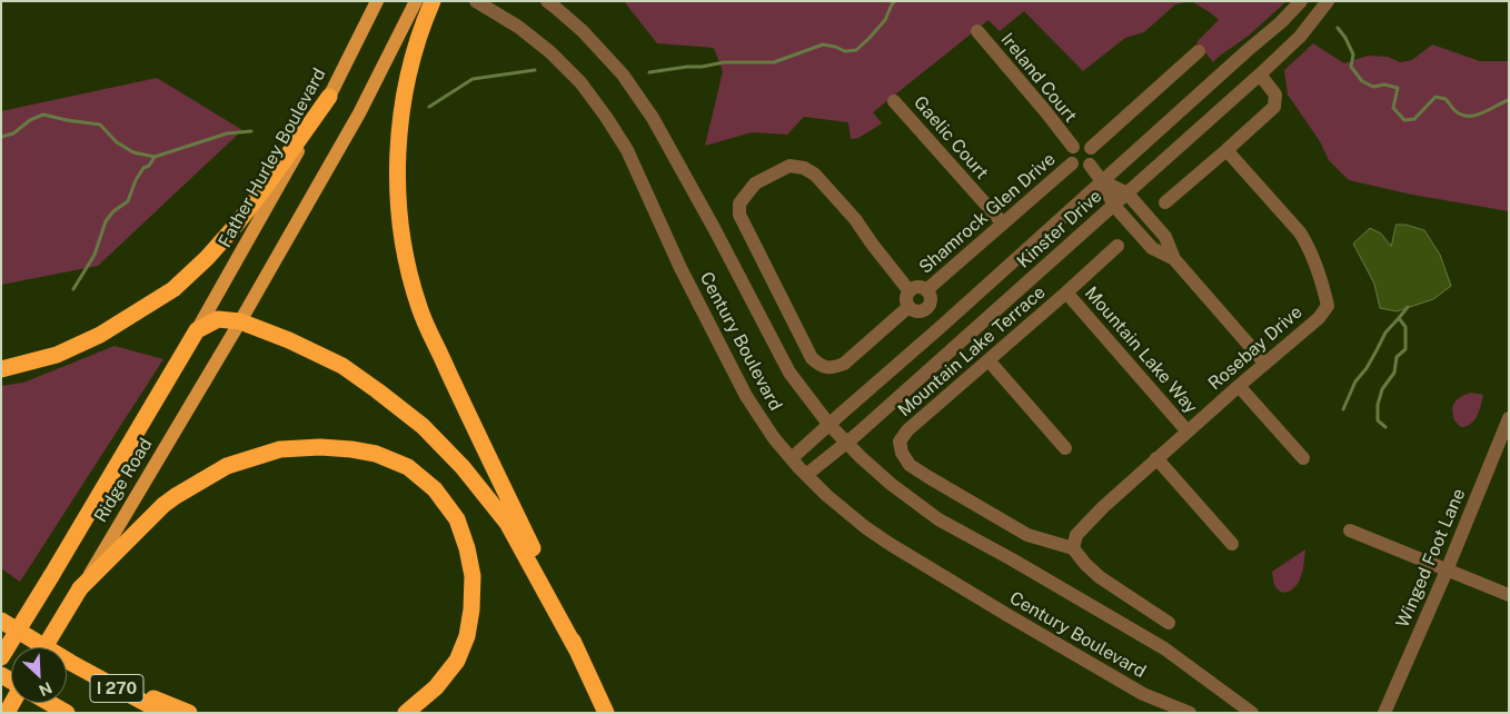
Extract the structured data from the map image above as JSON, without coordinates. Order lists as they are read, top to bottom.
{
  "streets": {
    "highway": ["Ridge Road", "I 270"],
    "main road": ["Father Hurley Boulevard"],
    "street": [
      "Ireland Court",
      "Gaelic Court",
      "Shamrock Glen Drive",
      "Kinster Drive",
      "Century Boulevard",
      "Rosebay Drive",
      "Mountain Lake Way",
      "Mountain Lake Terrace",
      "Winged Foot Lane"
    ]
  },
  "crossings": [
    ["Ireland Court", "Shamrock Glen Drive"],
    ["Gaelic Court", "Shamrock Glen Drive"],
    ["Father Hurley Boulevard", "Ridge Road"],
    ["Kinster Drive", "Century Boulevard"],
    ["Rosebay Drive", "Mountain Lake Way"],
    ["Rosebay Drive", "Mountain Lake Terrace"],
    ["Mountain Lake Way", "Mountain Lake Terrace"]
  ],
  "north": "bottom right"
}
